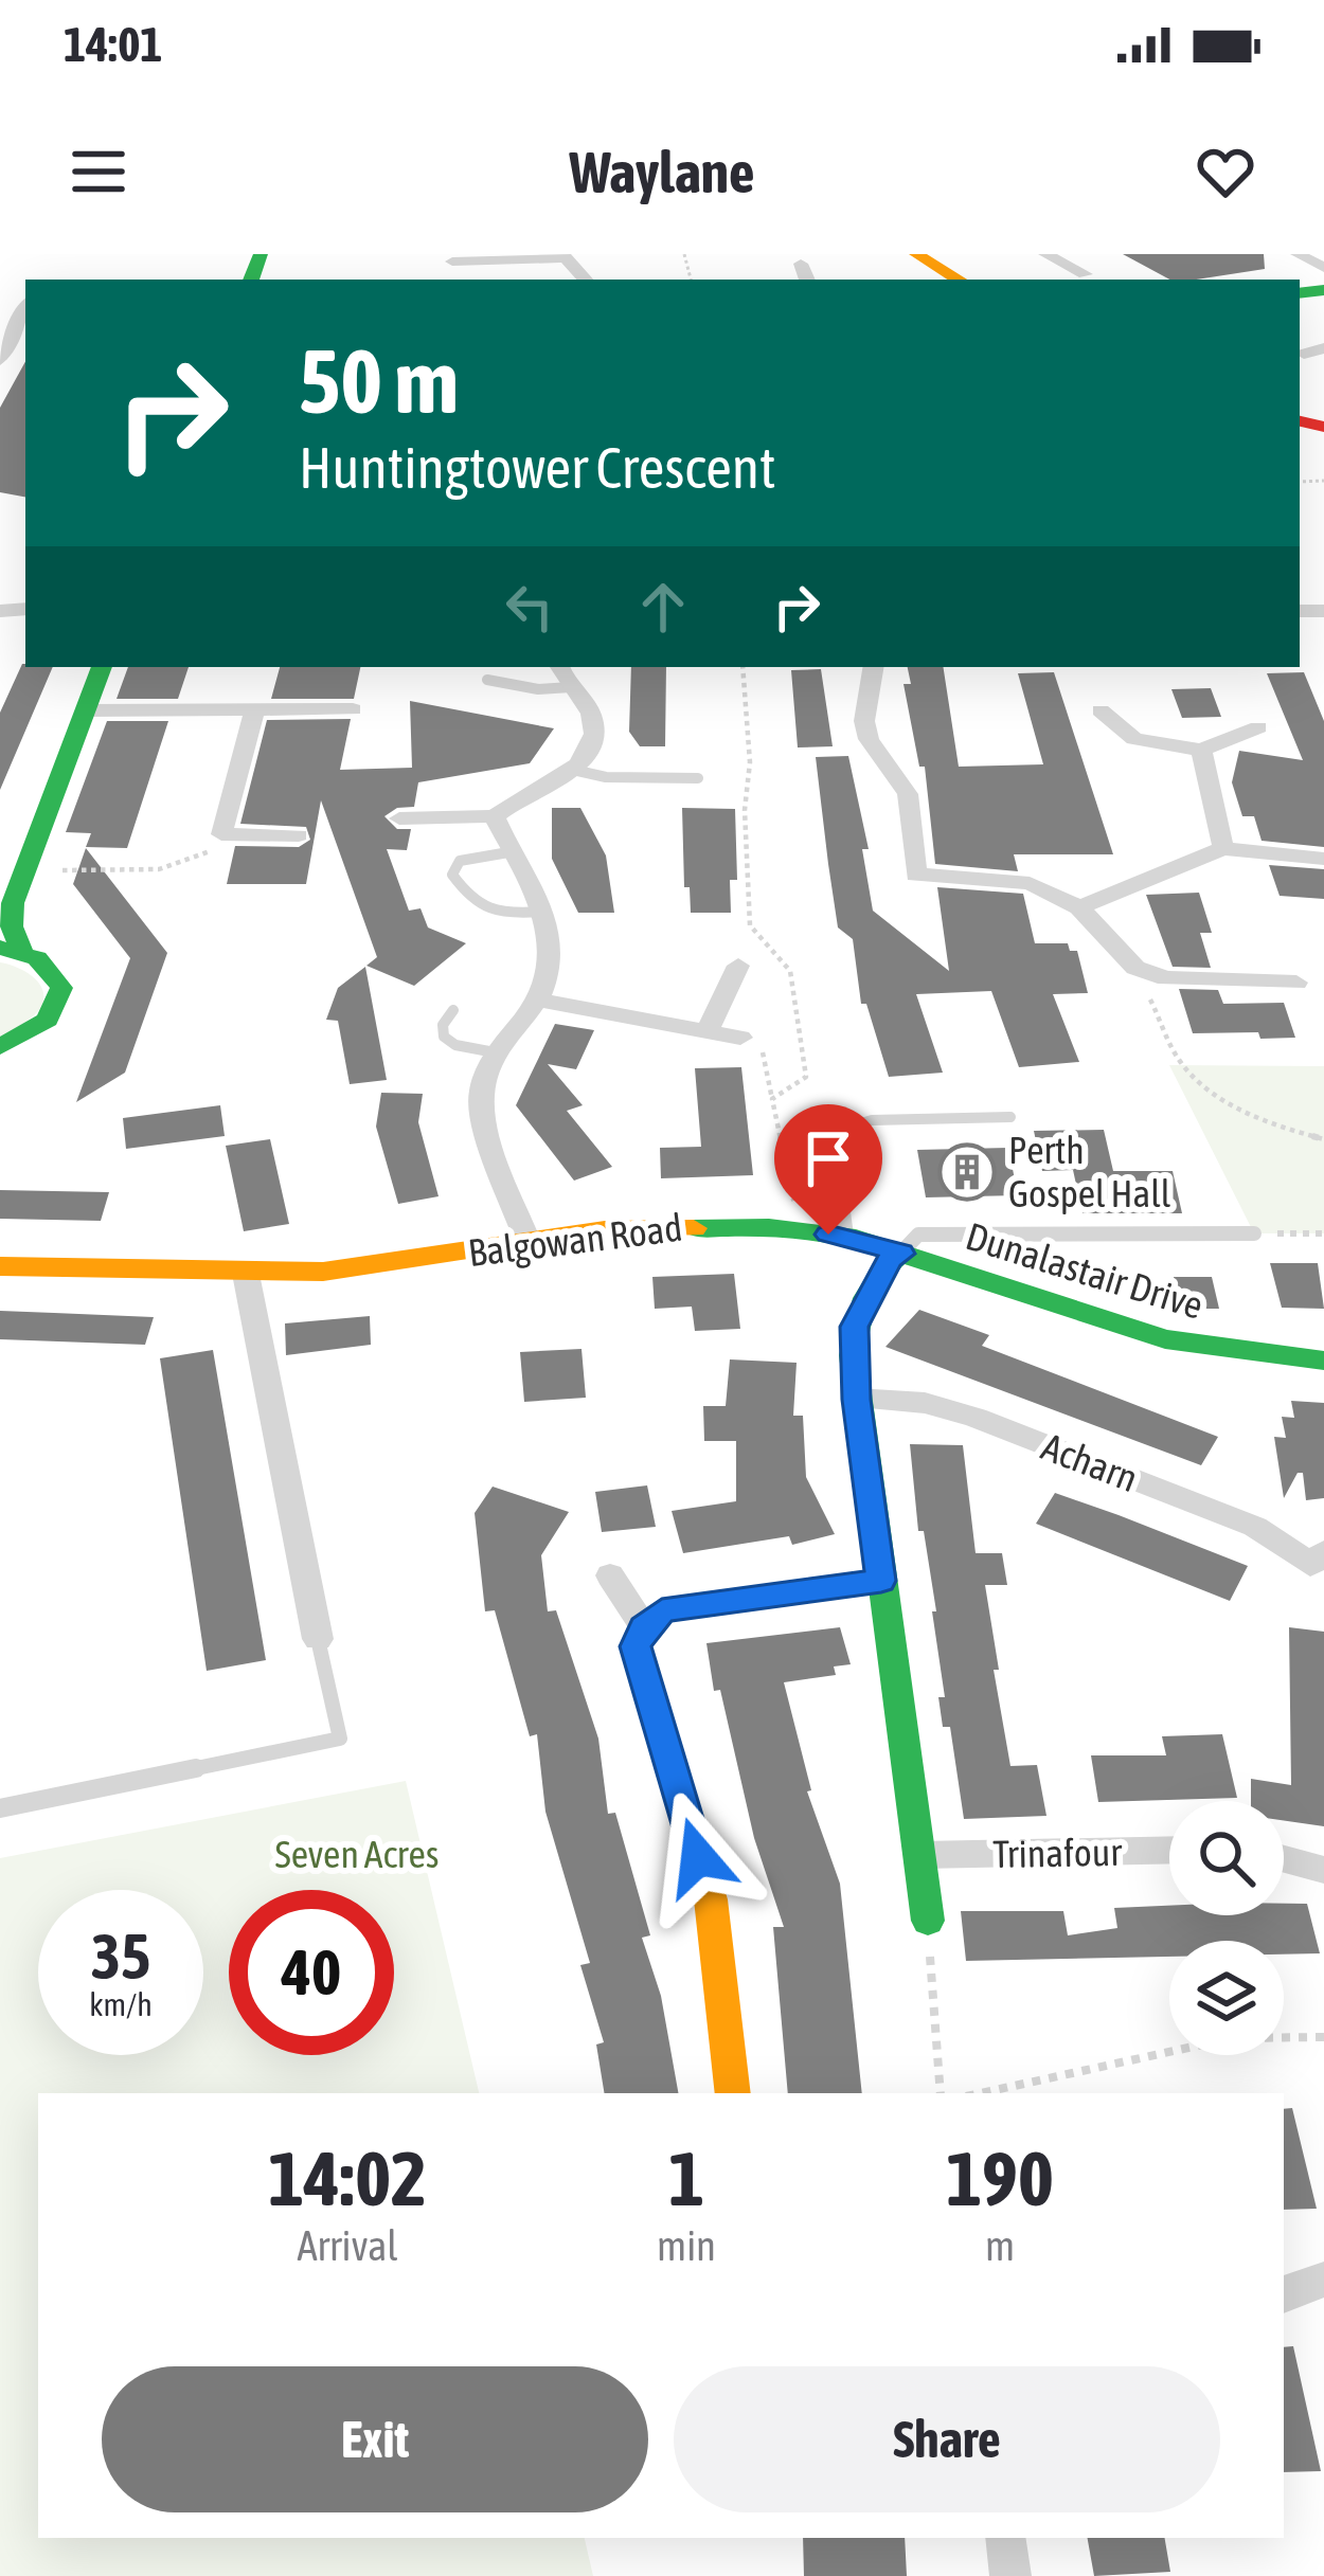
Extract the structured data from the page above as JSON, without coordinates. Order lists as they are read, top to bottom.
{
  "streets": {
    "street": [
      "Balgowan Road",
      "Dunalastair Drive",
      "Acharn",
      "Trinafour"
    ]
  },
  "crossings": [
    ["Balgowan Road", "Dunalastair Drive"]
  ],
  "parks": ["Seven Acres"],
  "places": {
    "building": ["Perth Gospel Hall"]
  },
  "page": {
    "status": "14:01",
    "header": "Waylane",
    "turn": ["50 m", "Huntingtower Crescent"],
    "speed": "35 km/h",
    "limit": "40",
    "eta": [
      "14:02",
      "Arrival",
      "1",
      "min",
      "190",
      "m"
    ],
    "buttons": ["Exit", "Share"]
  }
}
